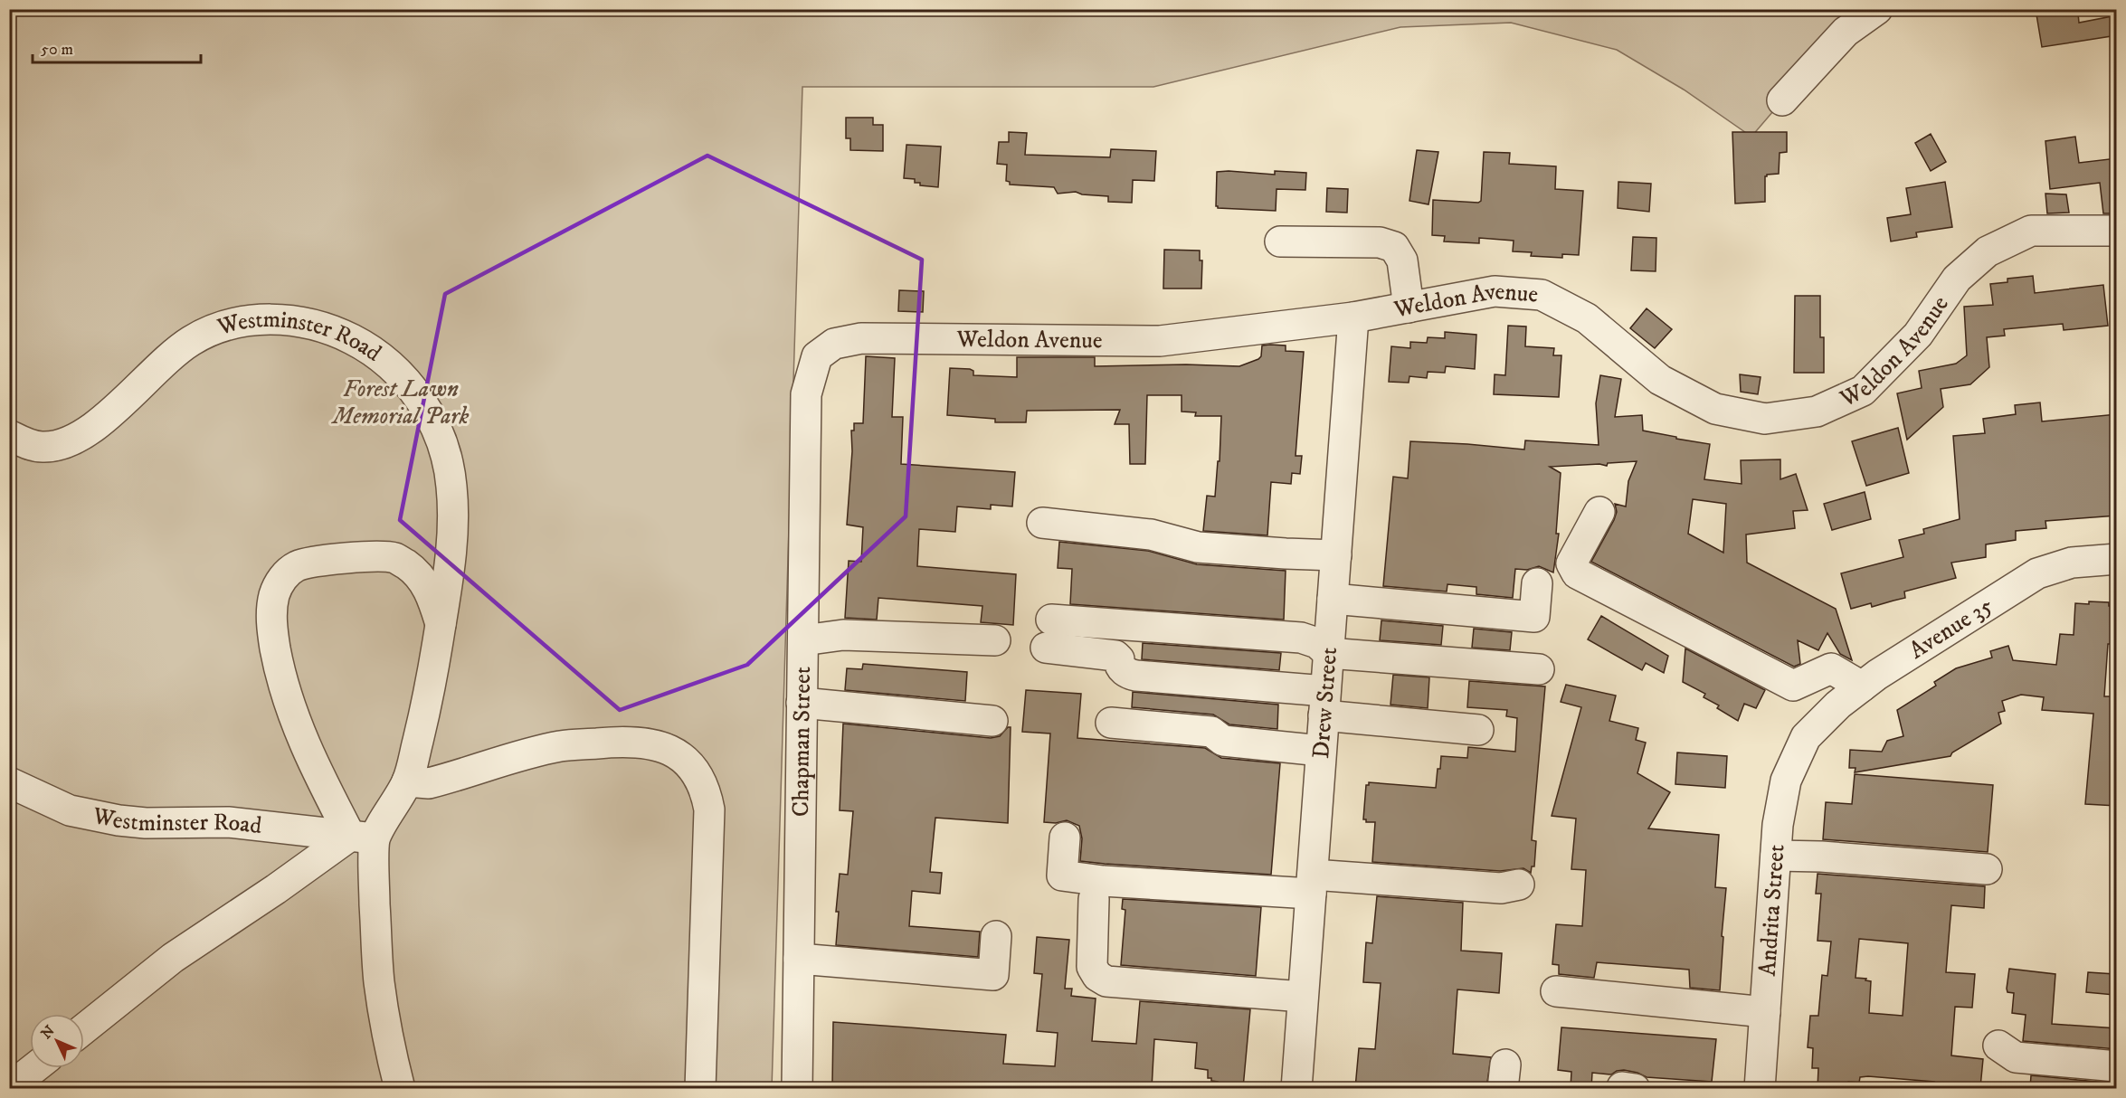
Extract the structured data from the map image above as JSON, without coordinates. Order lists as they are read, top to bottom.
{
  "streets": {
    "street": [
      "Weldon Avenue",
      "Westminster Road",
      "Avenue 35",
      "Drew Street",
      "Chapman Street",
      "Andrita Street"
    ]
  },
  "crossings": [
    ["Weldon Avenue", "Drew Street"],
    ["Weldon Avenue", "Chapman Street"],
    ["Avenue 35", "Andrita Street"]
  ],
  "parks": ["Forest Lawn Memorial Park"],
  "scale_bar": "50 m",
  "north": "top left"
}
